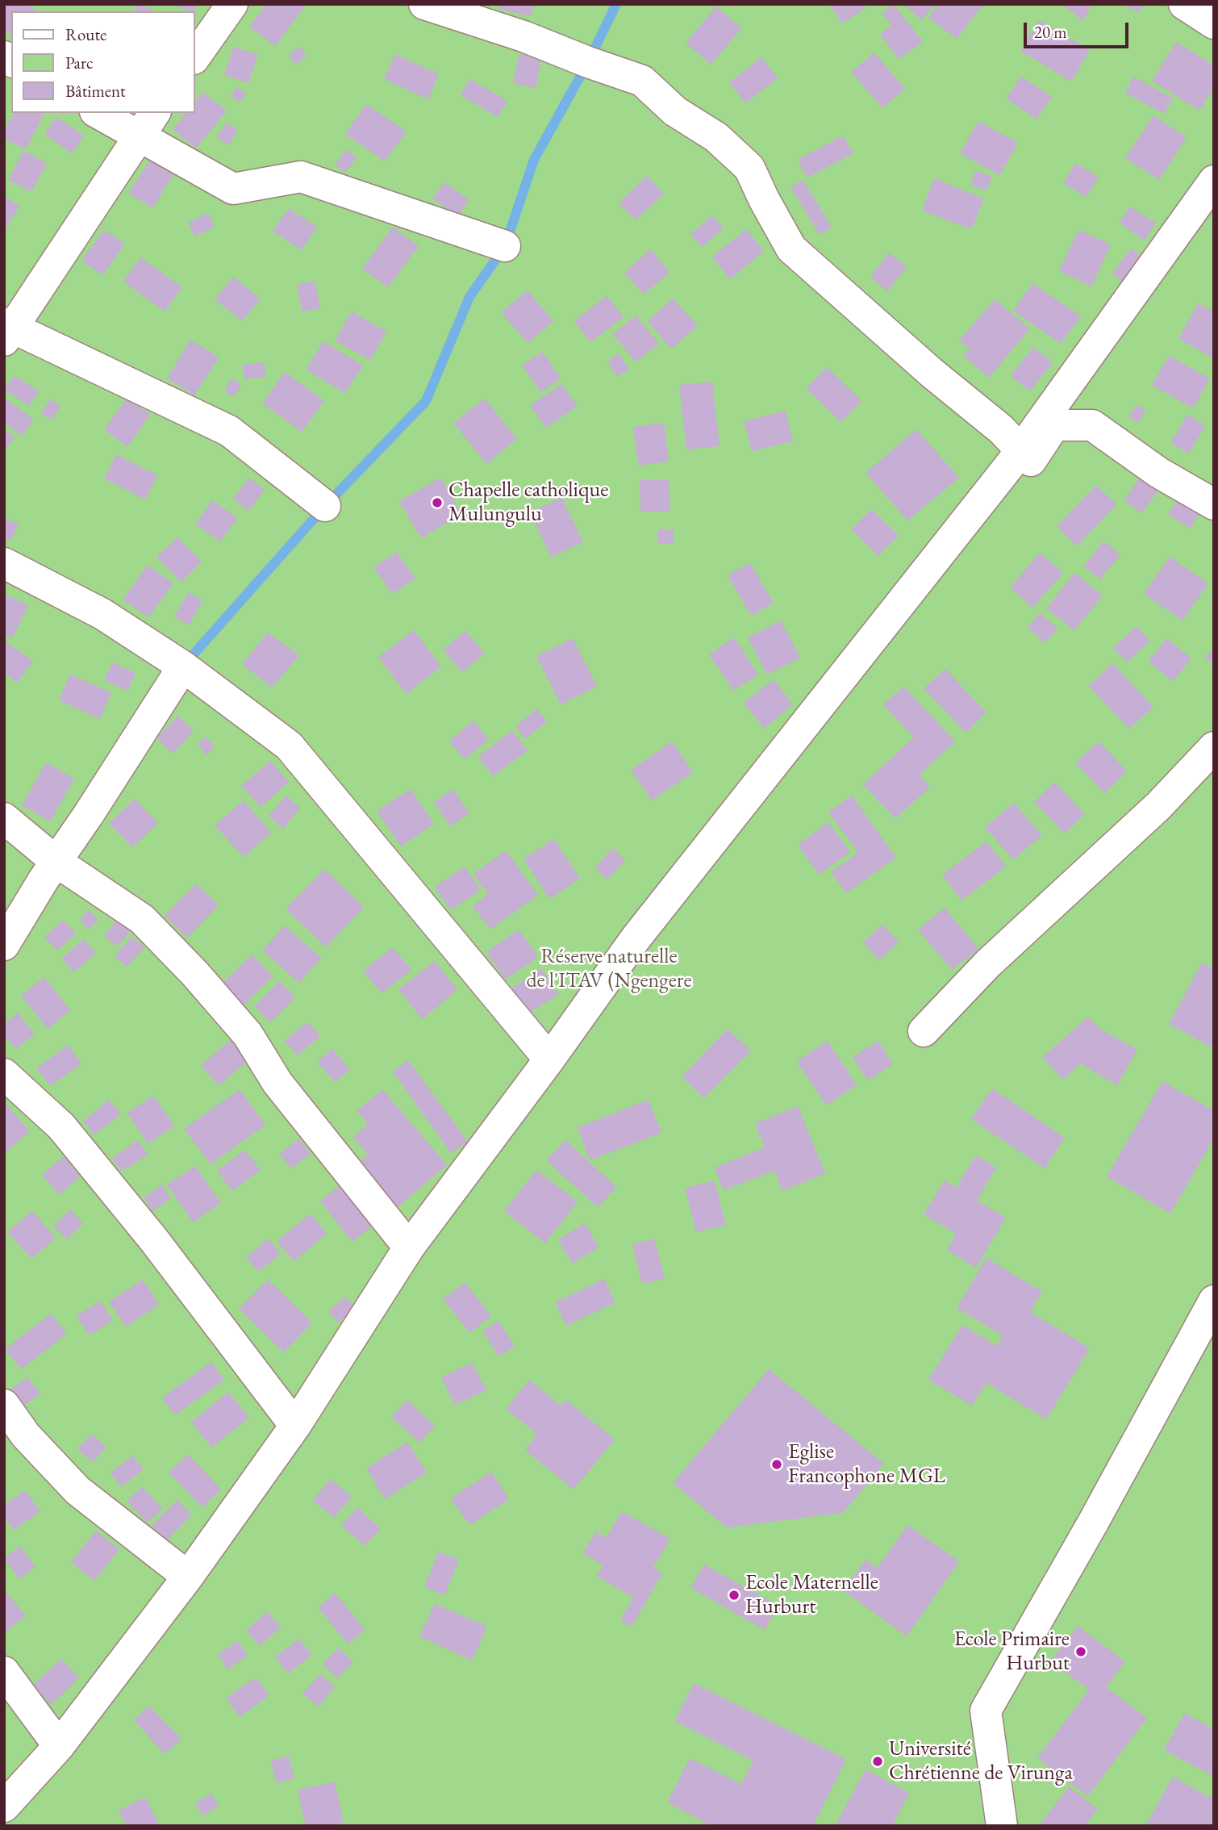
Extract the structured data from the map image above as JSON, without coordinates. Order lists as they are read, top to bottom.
{
  "parks": ["Réserve naturelle de l'ITAV (Ngengere"],
  "places": [
    "Chapelle catholique Mulungulu",
    "Eglise Francophone MGL",
    "Ecole Maternelle Hurburt",
    "Ecole Primaire Hurbut",
    "Université Chrétienne de Virunga"
  ],
  "legend": ["Route", "Parc", "Bâtiment"],
  "scale_bar": "20 m"
}
